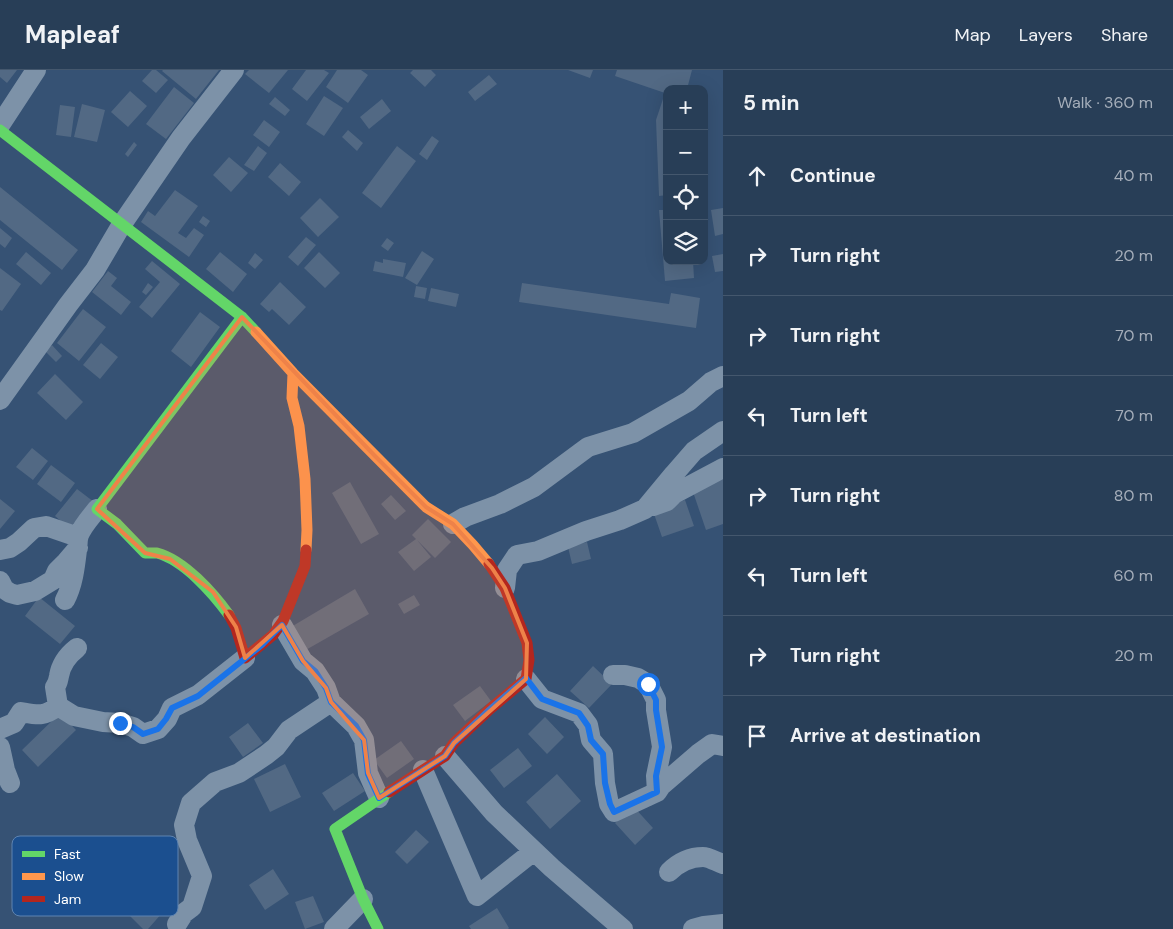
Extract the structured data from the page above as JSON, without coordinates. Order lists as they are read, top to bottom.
{
  "legend": ["Fast", "Slow", "Jam"],
  "page": {
    "header": "Mapleaf",
    "nav": ["Map", "Layers", "Share"],
    "heading": ["5 min", "Walk · 360 m"],
    "map_buttons": ["+", "−"],
    "list": [
      ["Continue", "40 m"],
      ["Turn right", "20 m"],
      ["Turn right", "70 m"],
      ["Turn left", "70 m"],
      ["Turn right", "80 m"],
      ["Turn left", "60 m"],
      ["Turn right", "20 m"],
      "Arrive at destination"
    ]
  }
}
